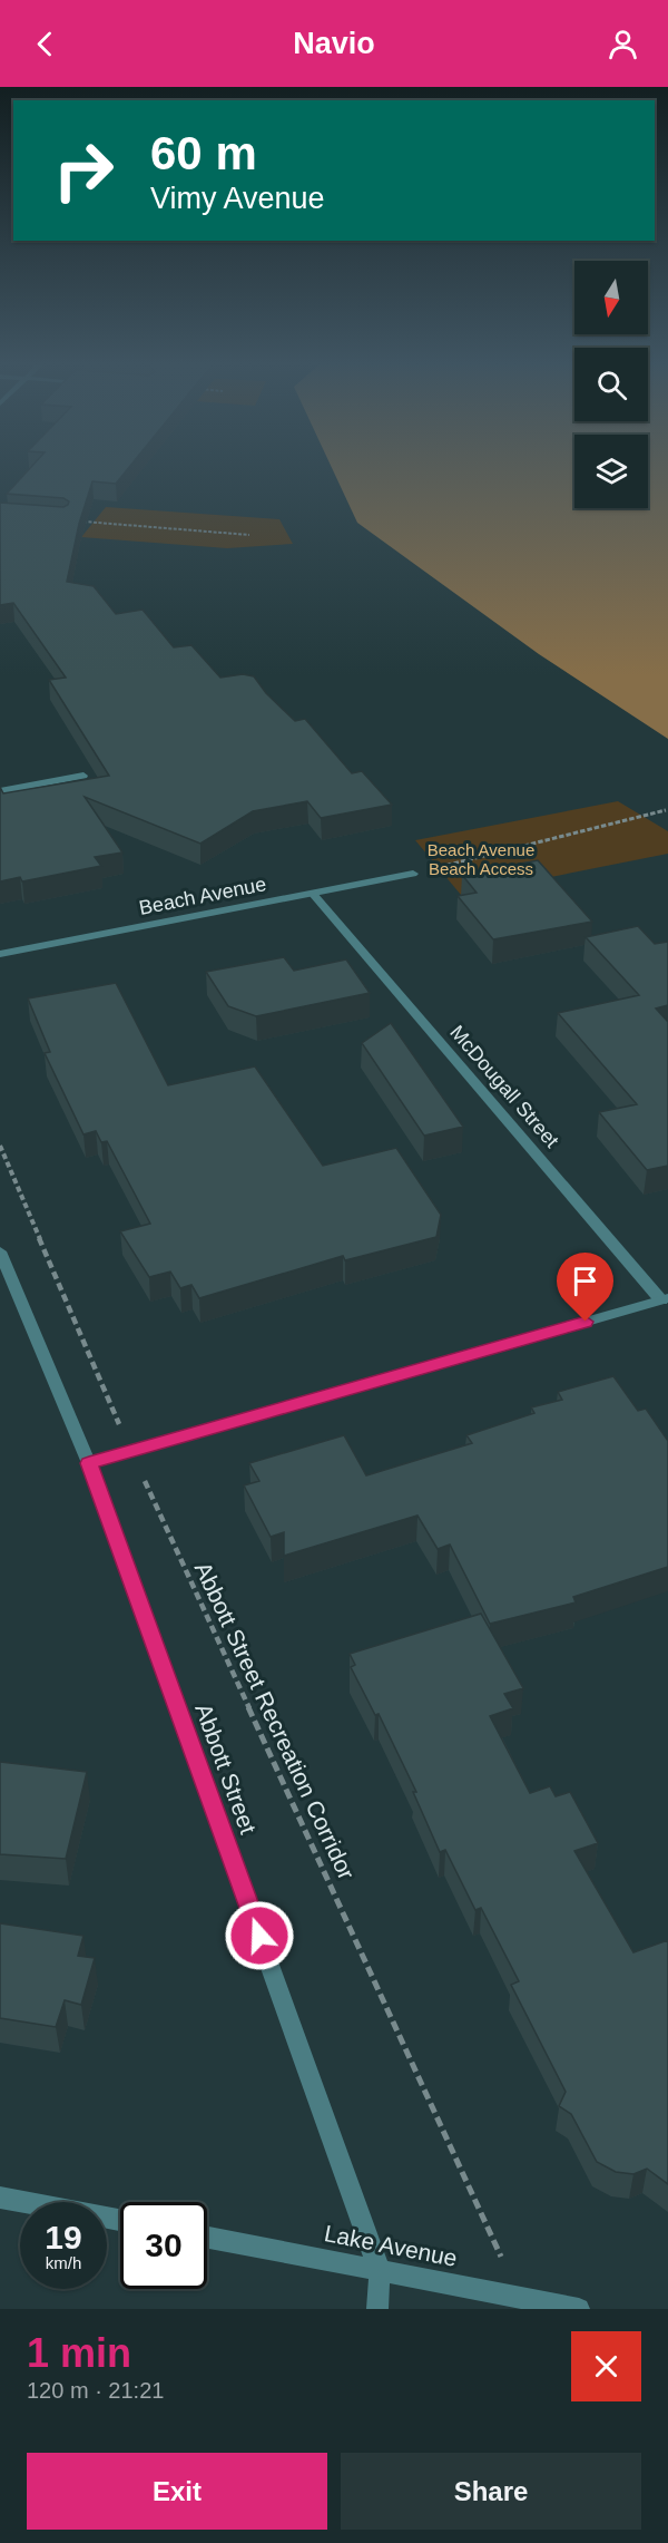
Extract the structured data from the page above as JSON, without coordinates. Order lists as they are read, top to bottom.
{
  "streets": {
    "street": [
      "Beach Avenue",
      "McDougall Street",
      "Abbott Street",
      "Lake Avenue"
    ],
    "path": ["Abbott Street Recreation Corridor"]
  },
  "crossings": [
    ["Beach Avenue", "McDougall Street"],
    ["Abbott Street Recreation Corridor", "Lake Avenue"],
    ["Abbott Street", "Lake Avenue"]
  ],
  "parks": ["Beach Avenue Beach Access"],
  "north": "bottom",
  "page": {
    "header": "Navio",
    "turn": ["60 m", "Vimy Avenue"],
    "speed": "19 km/h",
    "limit": "30",
    "heading": ["1 min", "120 m · 21:21"],
    "buttons": ["Exit", "Share"]
  }
}
